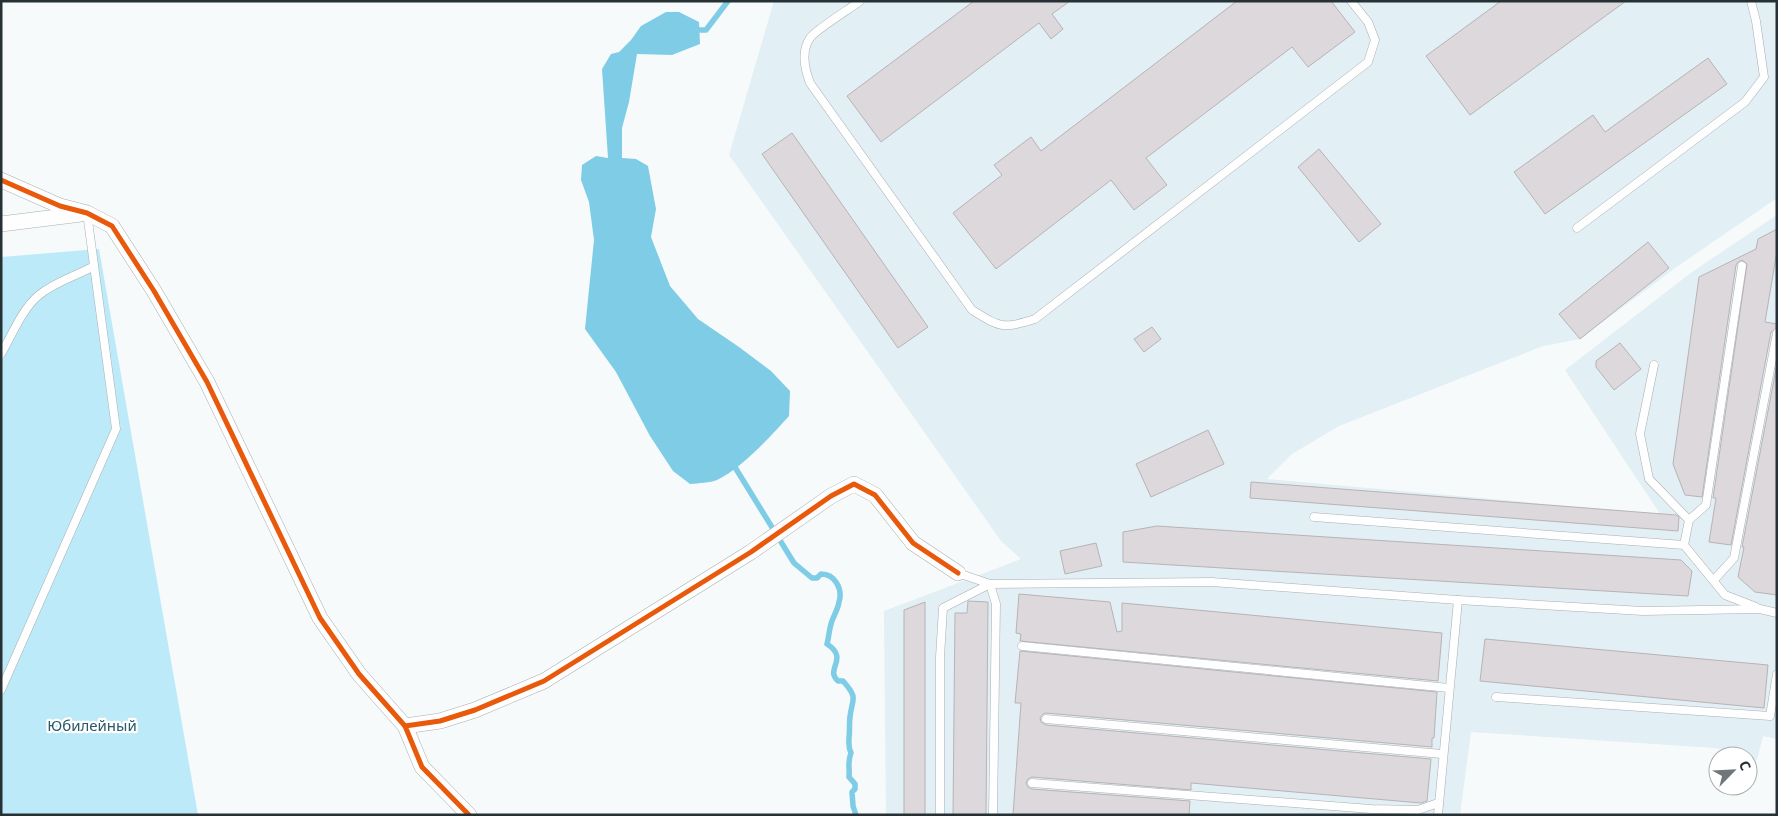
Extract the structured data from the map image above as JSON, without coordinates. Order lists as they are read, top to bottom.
{
  "parks": ["Юбилейный"],
  "north": "top right"
}
